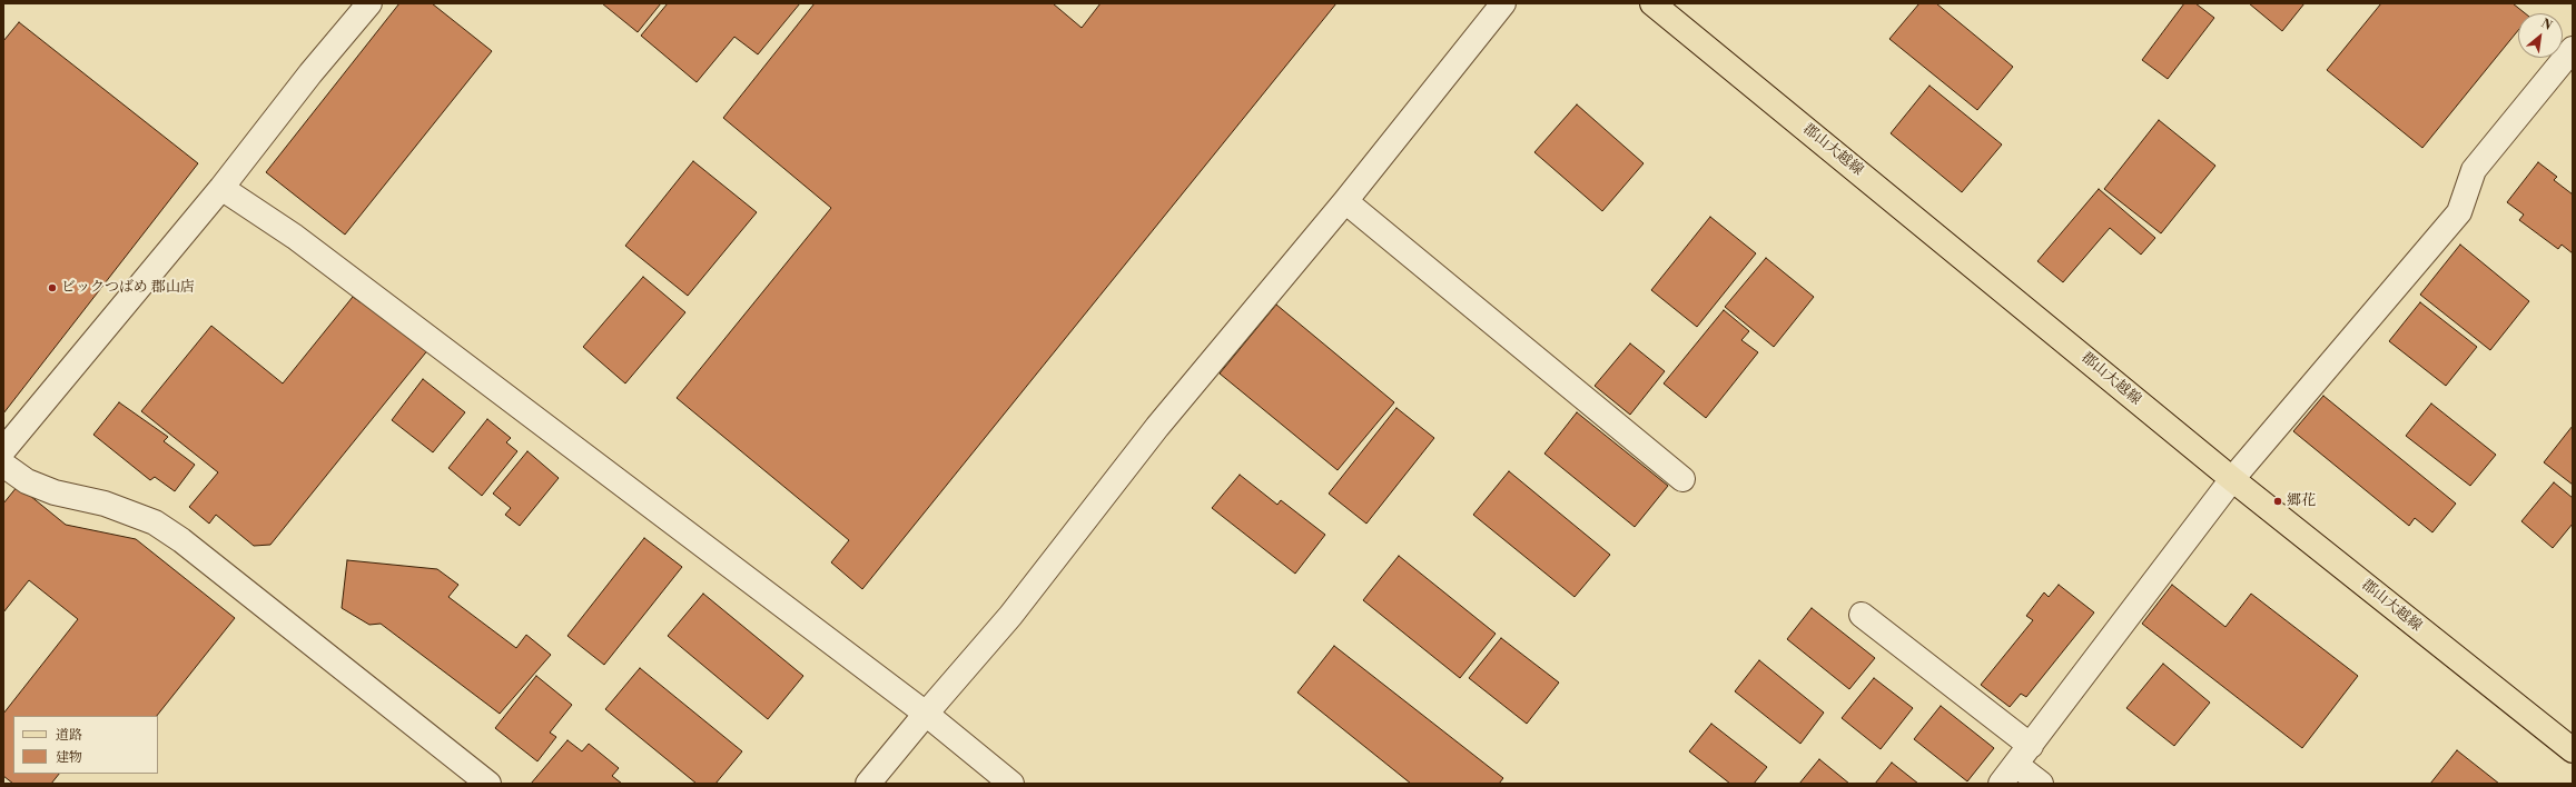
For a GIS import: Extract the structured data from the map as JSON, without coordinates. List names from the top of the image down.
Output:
{
  "streets": {
    "main road": ["郡山大越線"]
  },
  "places": ["ビックつばめ 郡山店", "郷花"],
  "legend": ["道路", "建物"],
  "north": "top right"
}
